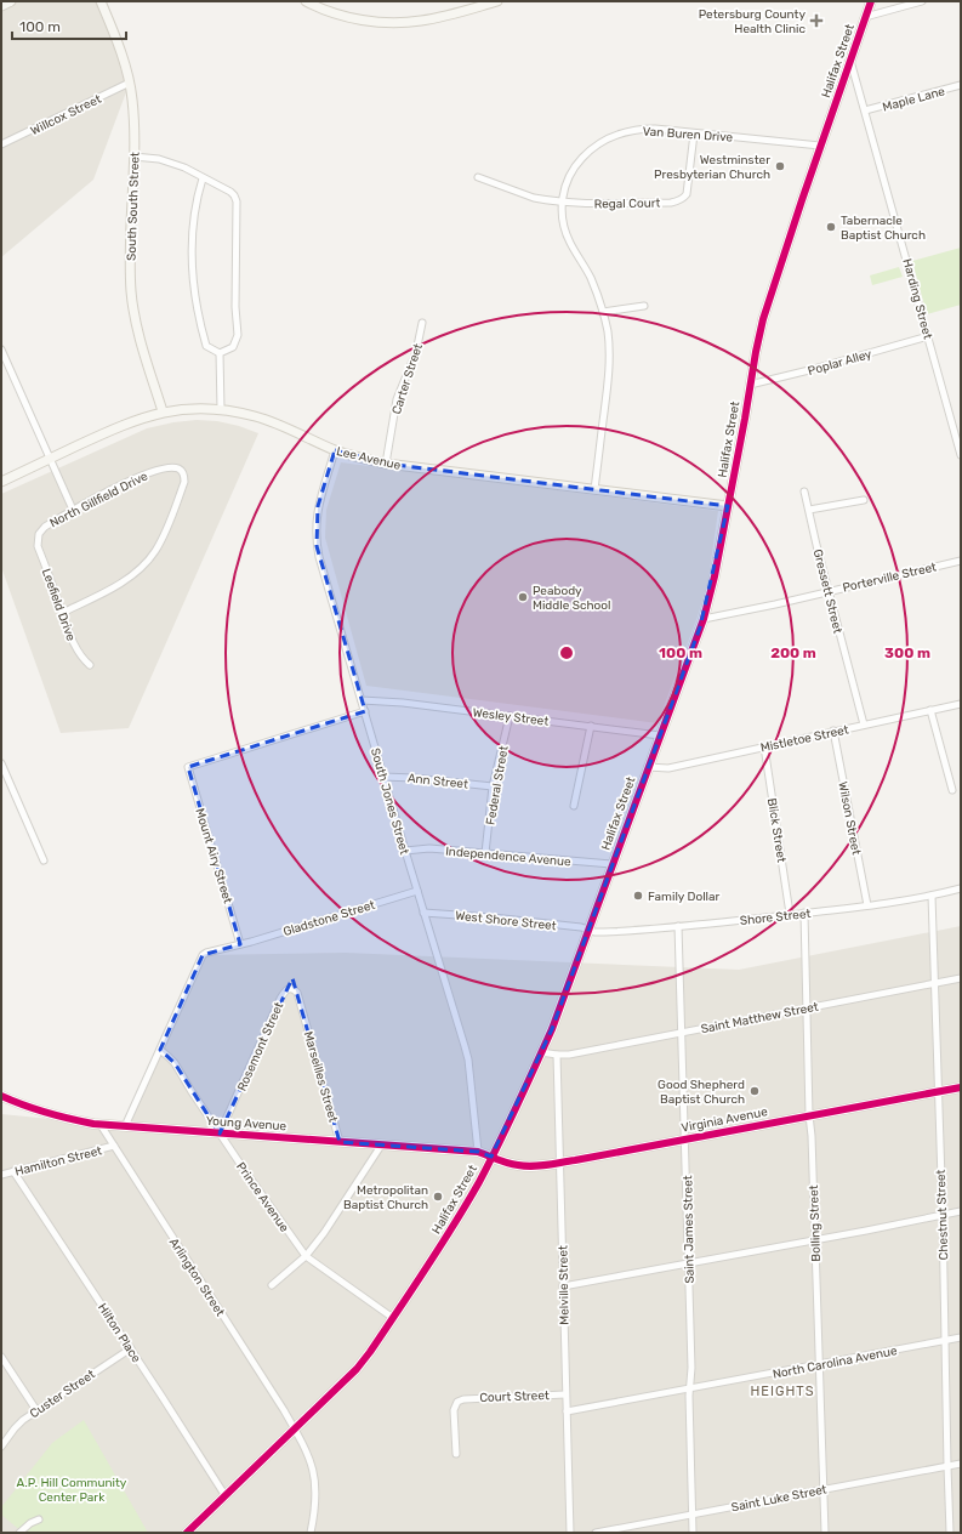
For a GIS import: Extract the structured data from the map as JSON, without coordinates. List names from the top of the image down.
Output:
{
  "streets": {
    "street": [
      "Halifax Street",
      "Maple Lane",
      "Willcox Street",
      "Van Buren Drive",
      "Regal Court",
      "South South Street",
      "Harding Street",
      "Poplar Alley",
      "Carter Street",
      "Lee Avenue",
      "North Gillfield Drive",
      "Porterville Street",
      "Gressett Street",
      "Leefield Drive",
      "Wesley Street",
      "Mistletoe Street",
      "Ann Street",
      "Federal Street",
      "South Jones Street",
      "Wilson Street",
      "Blick Street",
      "Mount Airy Street",
      "Independence Avenue",
      "Shore Street",
      "Gladstone Street",
      "West Shore Street",
      "Saint Matthew Street",
      "Rosemont Street",
      "Marseilles Street",
      "Virginia Avenue",
      "Young Avenue",
      "Hamilton Street",
      "Prince Avenue",
      "Chestnut Street",
      "Bolling Street",
      "Saint James Street",
      "Arlington Street",
      "Melville Street",
      "Hilton Place",
      "North Carolina Avenue",
      "Custer Street",
      "Court Street",
      "Saint Luke Street"
    ]
  },
  "crossings": [
    ["Halifax Street", "Van Buren Drive"],
    ["Halifax Street", "Harding Street"],
    ["Halifax Street", "Poplar Alley"],
    ["Halifax Street", "Lee Avenue"],
    ["Halifax Street", "Porterville Street"],
    ["Halifax Street", "Wesley Street"],
    ["Halifax Street", "Mistletoe Street"],
    ["Halifax Street", "Independence Avenue"],
    ["Halifax Street", "Shore Street"],
    ["Halifax Street", "West Shore Street"],
    ["Halifax Street", "Virginia Avenue"],
    ["Halifax Street", "Young Avenue"],
    ["Halifax Street", "Prince Avenue"],
    ["Halifax Street", "Arlington Street"],
    ["Halifax Street", "Hilton Place"],
    ["Maple Lane", "Harding Street"],
    ["Willcox Street", "South South Street"],
    ["Van Buren Drive", "Regal Court"],
    ["Van Buren Drive", "Lee Avenue"],
    ["South South Street", "Lee Avenue"],
    ["Harding Street", "Poplar Alley"],
    ["Carter Street", "Lee Avenue"],
    ["Lee Avenue", "South Jones Street"],
    ["North Gillfield Drive", "Leefield Drive"],
    ["Porterville Street", "Gressett Street"],
    ["Gressett Street", "Mistletoe Street"],
    ["Wesley Street", "Federal Street"],
    ["Wesley Street", "South Jones Street"],
    ["Mistletoe Street", "Wilson Street"],
    ["Mistletoe Street", "Blick Street"],
    ["Ann Street", "Federal Street"],
    ["Ann Street", "South Jones Street"],
    ["Federal Street", "Independence Avenue"],
    ["South Jones Street", "Mount Airy Street"],
    ["South Jones Street", "Independence Avenue"],
    ["South Jones Street", "Gladstone Street"],
    ["South Jones Street", "West Shore Street"],
    ["South Jones Street", "Young Avenue"],
    ["Wilson Street", "Shore Street"],
    ["Blick Street", "Shore Street"],
    ["Mount Airy Street", "Gladstone Street"],
    ["Shore Street", "West Shore Street"],
    ["Shore Street", "Chestnut Street"],
    ["Shore Street", "Bolling Street"],
    ["Shore Street", "Saint James Street"],
    ["Saint Matthew Street", "Chestnut Street"],
    ["Saint Matthew Street", "Bolling Street"],
    ["Saint Matthew Street", "Saint James Street"],
    ["Saint Matthew Street", "Melville Street"],
    ["Rosemont Street", "Marseilles Street"],
    ["Rosemont Street", "Young Avenue"],
    ["Rosemont Street", "Prince Avenue"],
    ["Marseilles Street", "Young Avenue"],
    ["Virginia Avenue", "Young Avenue"],
    ["Virginia Avenue", "Chestnut Street"],
    ["Virginia Avenue", "Bolling Street"],
    ["Virginia Avenue", "Saint James Street"],
    ["Virginia Avenue", "Melville Street"],
    ["Young Avenue", "Prince Avenue"],
    ["Young Avenue", "Arlington Street"],
    ["Hamilton Street", "Arlington Street"],
    ["Hamilton Street", "Hilton Place"],
    ["Chestnut Street", "North Carolina Avenue"],
    ["Chestnut Street", "Saint Luke Street"],
    ["Bolling Street", "North Carolina Avenue"],
    ["Bolling Street", "Saint Luke Street"],
    ["Saint James Street", "North Carolina Avenue"],
    ["Saint James Street", "Saint Luke Street"],
    ["Melville Street", "North Carolina Avenue"],
    ["Melville Street", "Court Street"],
    ["Hilton Place", "Custer Street"]
  ],
  "districts": ["HEIGHTS"],
  "parks": ["A.P. Hill Community Center Park"],
  "places": {
    "health": ["Petersburg County Health Clinic"],
    "other": [
      "Westminster Presbyterian Church",
      "Tabernacle Baptist Church",
      "Peabody Middle School",
      "Family Dollar",
      "Good Shepherd Baptist Church",
      "Metropolitan Baptist Church"
    ]
  },
  "scale_bar": "100 m",
  "rings": ["100 m", "200 m", "300 m"]
}
